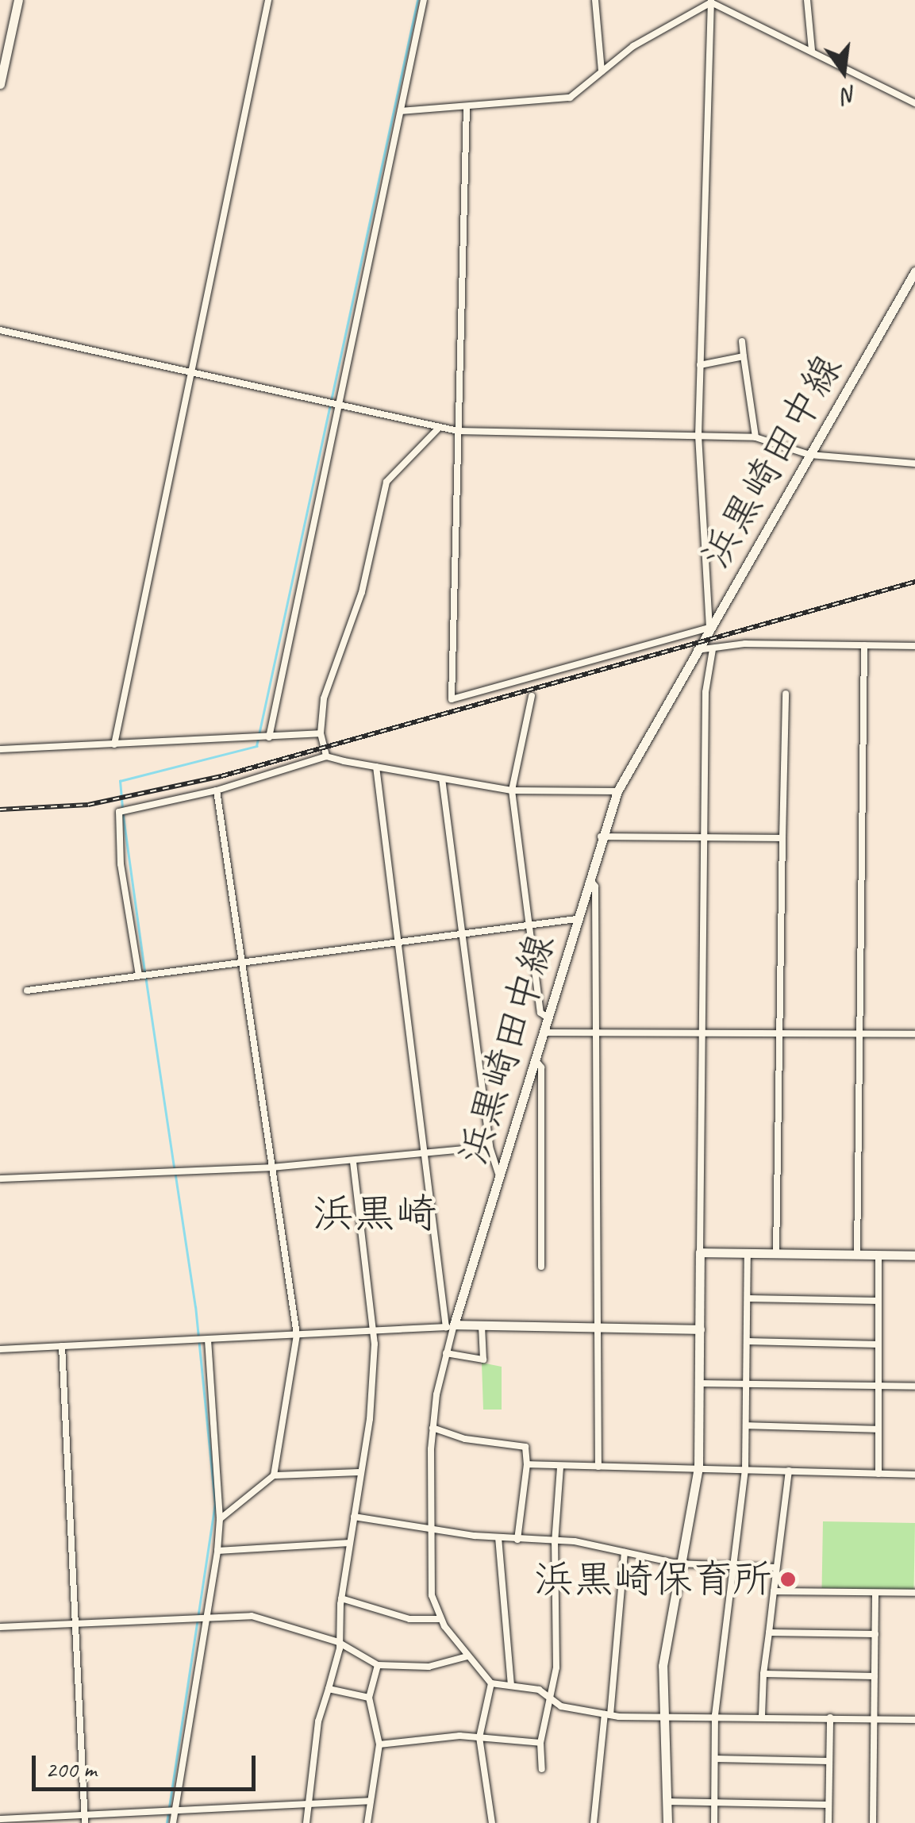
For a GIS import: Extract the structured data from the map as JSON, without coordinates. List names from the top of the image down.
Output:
{
  "streets": {
    "main road": ["浜黒崎田中線"]
  },
  "districts": ["浜黒崎"],
  "places": ["浜黒崎保育所"],
  "scale_bar": "200 m",
  "north": "bottom"
}
